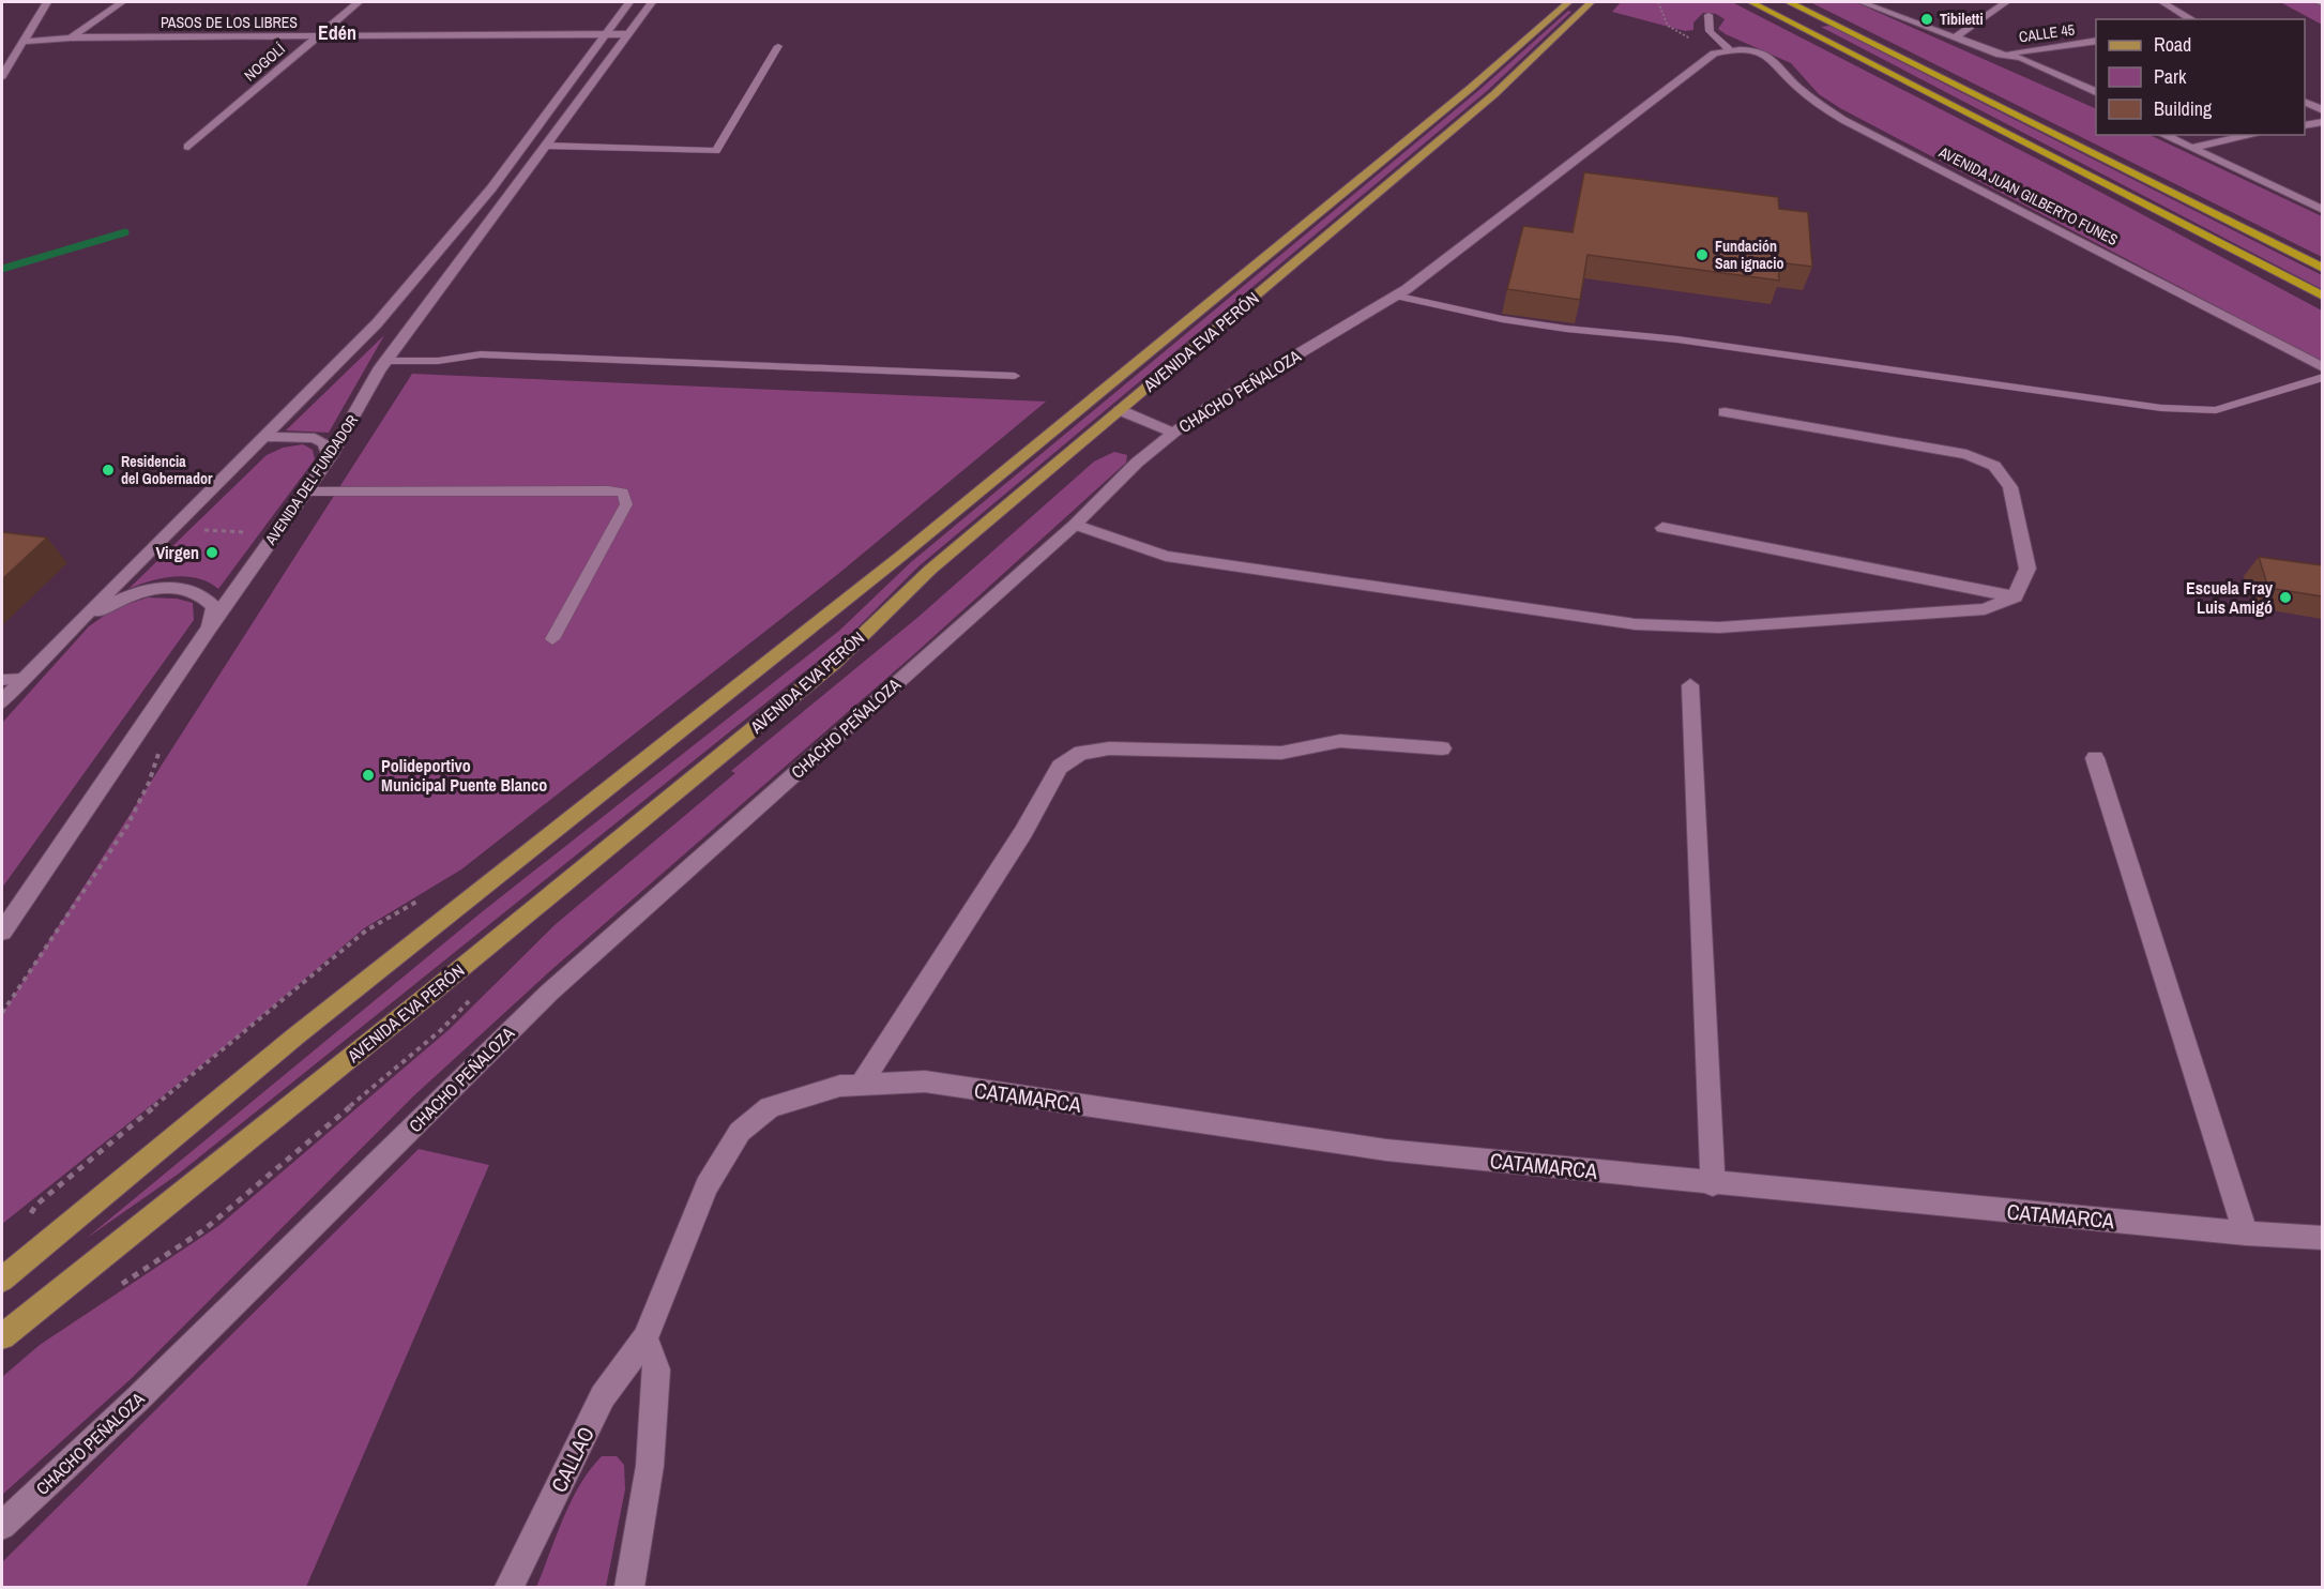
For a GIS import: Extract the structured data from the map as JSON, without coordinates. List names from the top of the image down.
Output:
{
  "streets": {
    "main road": ["AVENIDA EVA PERÓN"],
    "street": [
      "PASOS DE LOS LIBRES",
      "CALLE 45",
      "NOGOLÍ",
      "AVENIDA JUAN GILBERTO FUNES",
      "CHACHO PEÑALOZA",
      "AVENIDA DEL FUNDADOR",
      "CATAMARCA",
      "CALLAO"
    ]
  },
  "crossings": [
    ["PASOS DE LOS LIBRES", "NOGOLÍ"],
    ["PASOS DE LOS LIBRES", "AVENIDA DEL FUNDADOR"],
    ["AVENIDA JUAN GILBERTO FUNES", "CHACHO PEÑALOZA"],
    ["CATAMARCA", "CALLAO"]
  ],
  "districts": ["Edén"],
  "places": [
    "Tibiletti",
    "Fundación San ignacio",
    "Residencia del Gobernador",
    "Virgen",
    "Escuela Fray Luis Amigó",
    "Polideportivo Municipal Puente Blanco"
  ],
  "legend": ["Road", "Park", "Building"]
}
